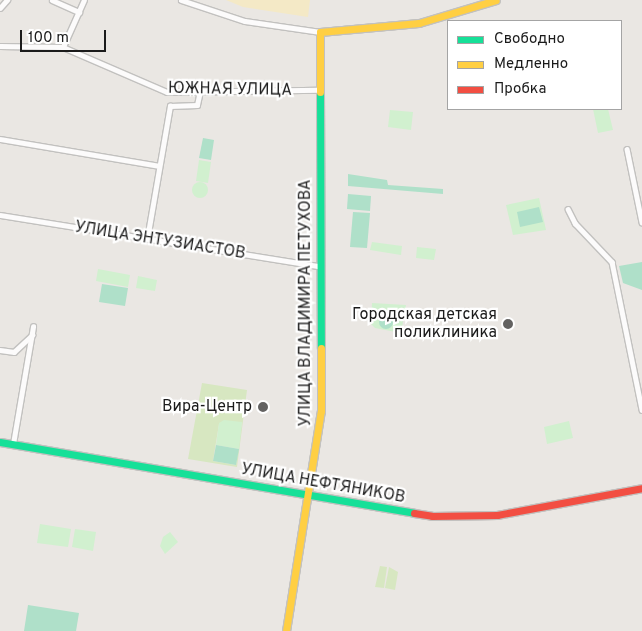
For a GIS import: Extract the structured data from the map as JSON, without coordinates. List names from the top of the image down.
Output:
{
  "streets": {
    "main road": ["УЛИЦА ВЛАДИМИРА ПЕТУХОВА", "УЛИЦА НЕФТЯНИКОВ"],
    "street": ["ЮЖНАЯ УЛИЦА", "УЛИЦА ЭНТУЗИАСТОВ"]
  },
  "crossings": [
    ["ЮЖНАЯ УЛИЦА", "УЛИЦА ВЛАДИМИРА ПЕТУХОВА"],
    ["УЛИЦА ЭНТУЗИАСТОВ", "УЛИЦА ВЛАДИМИРА ПЕТУХОВА"],
    ["УЛИЦА ВЛАДИМИРА ПЕТУХОВА", "УЛИЦА НЕФТЯНИКОВ"]
  ],
  "places": ["Городская детская поликлиника", "Вира-Центр"],
  "legend": ["Свободно", "Медленно", "Пробка"],
  "scale_bar": "100 m"
}
